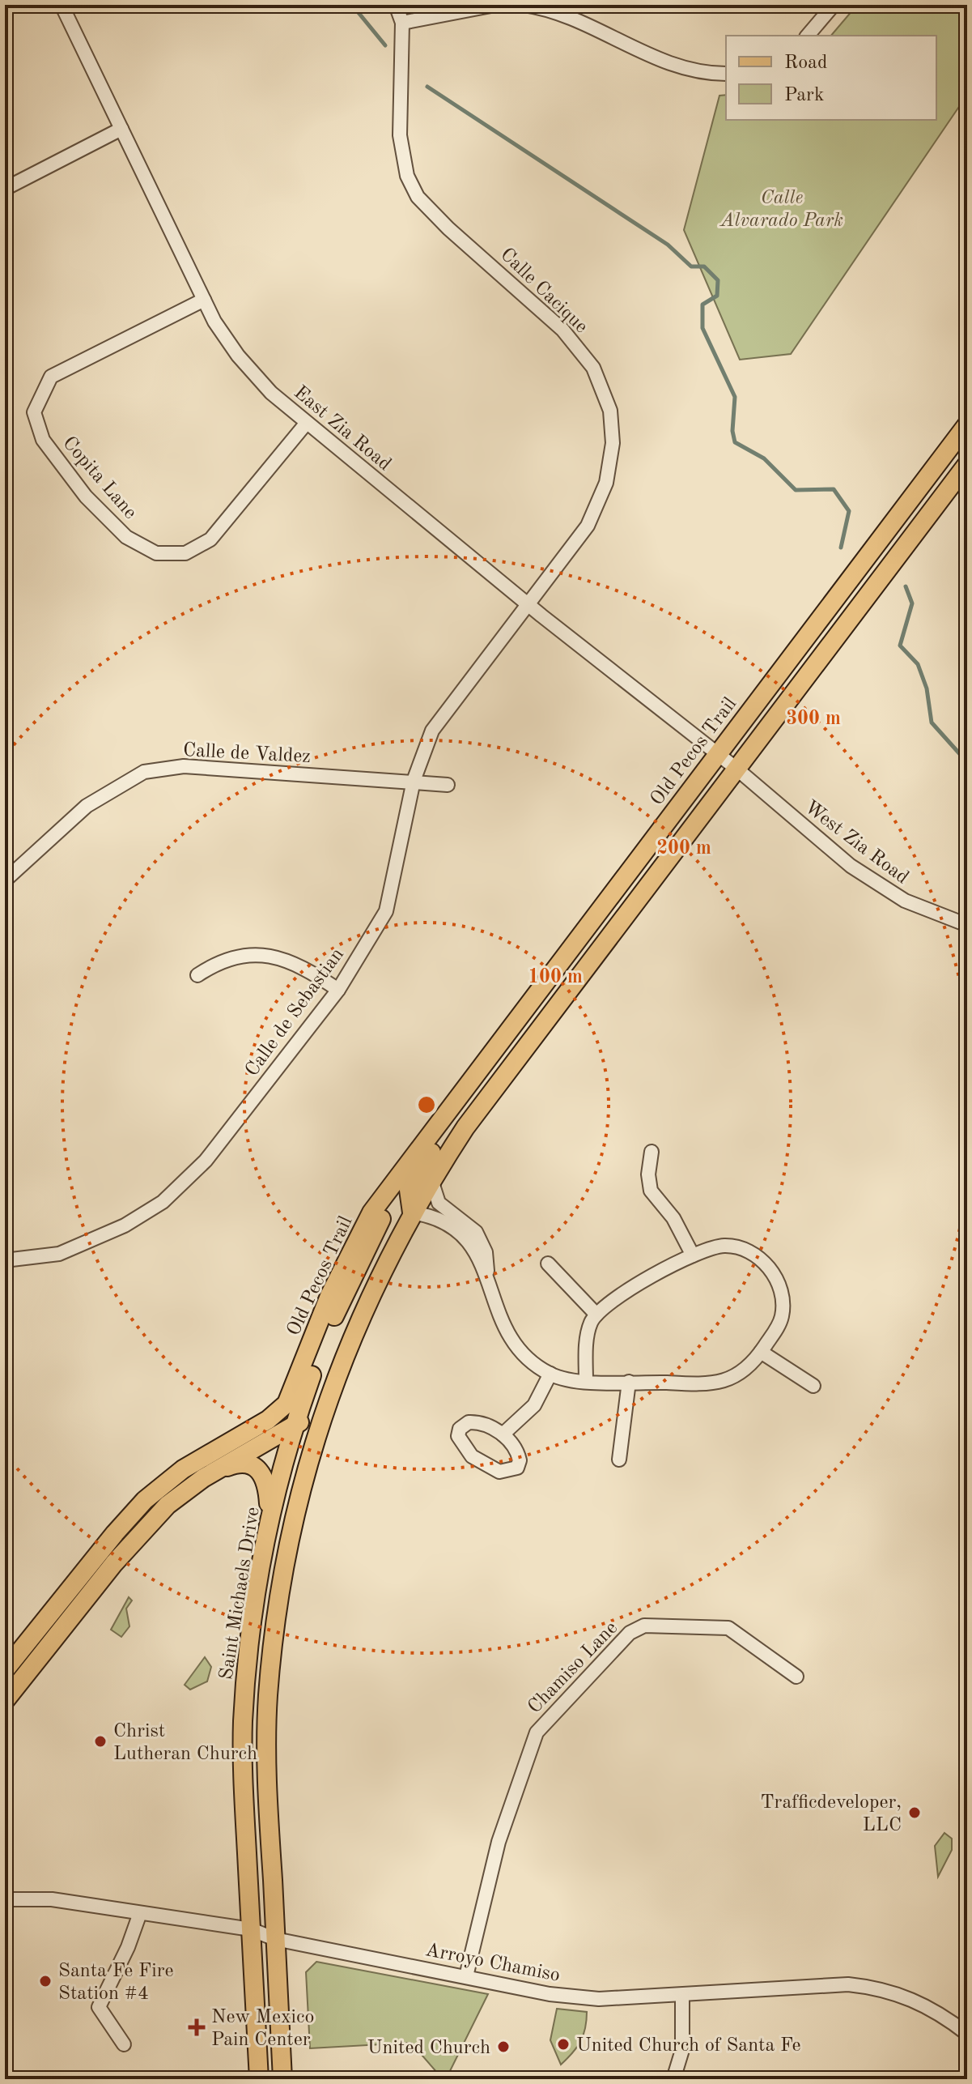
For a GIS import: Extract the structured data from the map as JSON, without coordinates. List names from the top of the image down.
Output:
{
  "streets": {
    "main road": ["Old Pecos Trail", "Saint Michaels Drive"],
    "street": [
      "Calle Cacique",
      "East Zia Road",
      "Copita Lane",
      "Calle de Valdez",
      "West Zia Road",
      "Calle de Sebastian",
      "Chamiso Lane",
      "Arroyo Chamiso"
    ]
  },
  "crossings": [
    ["Calle Cacique", "East Zia Road"],
    ["Calle Cacique", "Calle de Sebastian"],
    ["East Zia Road", "Copita Lane"],
    ["East Zia Road", "Old Pecos Trail"],
    ["East Zia Road", "West Zia Road"],
    ["East Zia Road", "Calle de Sebastian"],
    ["Old Pecos Trail", "Saint Michaels Drive"],
    ["Calle de Valdez", "Calle de Sebastian"],
    ["Saint Michaels Drive", "Arroyo Chamiso"],
    ["Chamiso Lane", "Arroyo Chamiso"]
  ],
  "parks": ["Calle Alvarado Park"],
  "places": {
    "other": [
      "Christ Lutheran Church",
      "Trafficdeveloper, LLC",
      "Santa Fe Fire Station #4",
      "United Church of Santa Fe",
      "United Church"
    ],
    "health": ["New Mexico Pain Center"]
  },
  "legend": ["Road", "Park"],
  "rings": ["300 m", "200 m", "100 m"]
}
